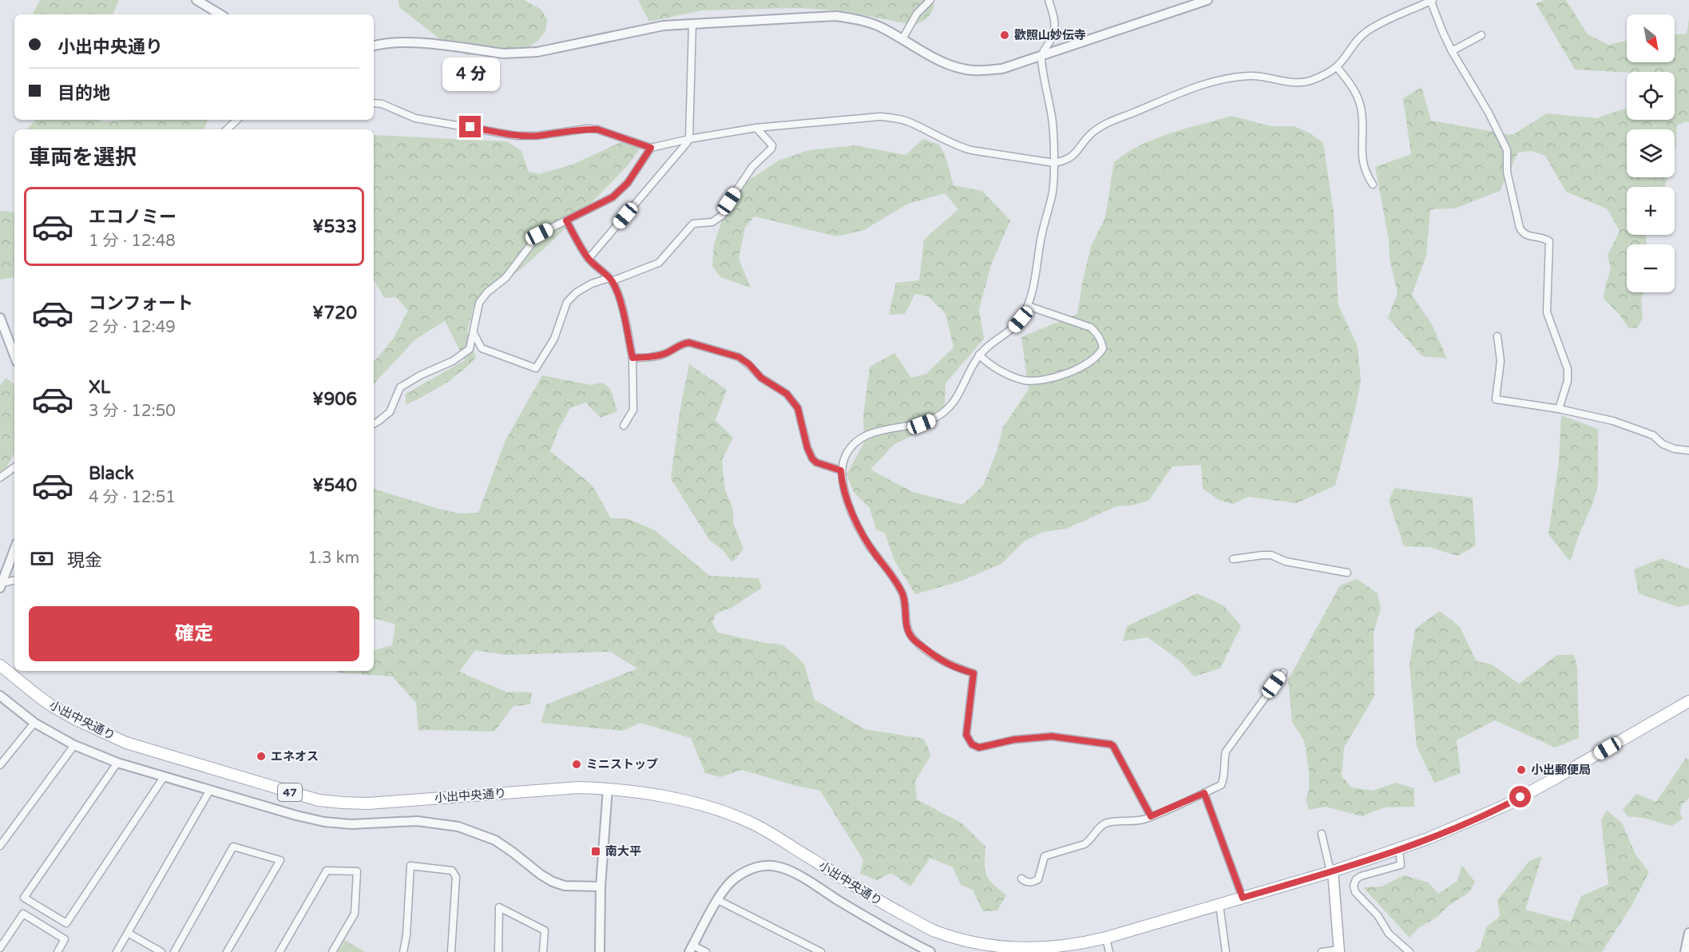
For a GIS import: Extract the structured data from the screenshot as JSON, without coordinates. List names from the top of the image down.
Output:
{
  "streets": {
    "main road": ["小出中央通り", "47"]
  },
  "places": {
    "other": [
      "歡照山妙伝寺",
      "エネオス",
      "ミニストップ",
      "小出郵便局"
    ],
    "transit": ["南大平"]
  },
  "north": "bottom right",
  "page": {
    "map_buttons": ["+", "−"],
    "banner": ["小出中央通り", "目的地"],
    "bubble": "4 分",
    "heading": "車両を選択",
    "list": [
      {
        "name": "エコノミー",
        "note": "1 分 · 12:48",
        "value": "¥533"
      },
      {
        "name": "コンフォート",
        "note": "2 分 · 12:49",
        "value": "¥720"
      },
      {
        "name": "XL",
        "note": "3 分 · 12:50",
        "value": "¥906"
      },
      {
        "name": "Black",
        "note": "4 分 · 12:51",
        "value": "¥540"
      }
    ],
    "pay": ["現金", "1.3 km"],
    "buttons": "確定"
  }
}
